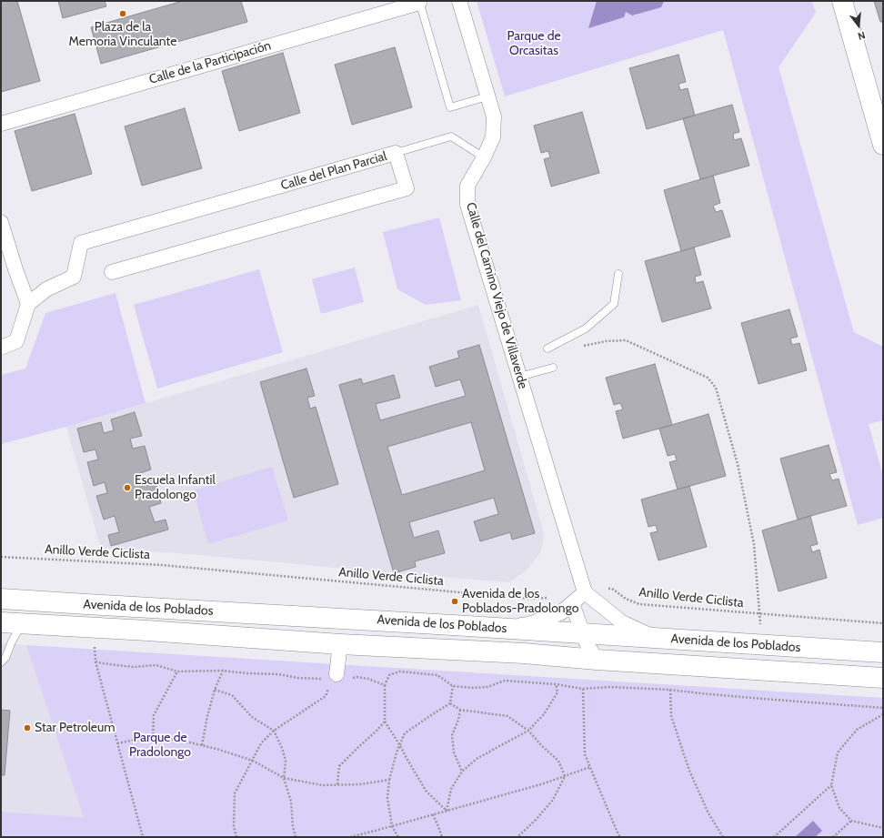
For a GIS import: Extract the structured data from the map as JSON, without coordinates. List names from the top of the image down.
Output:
{
  "streets": {
    "main road": ["Avenida de los Poblados"],
    "street": ["Calle de la Participación", "Calle del Plan Parcial", "Calle del Camino Viejo de Villaverde"],
    "path": ["Anillo Verde Ciclista"]
  },
  "crossings": [
    ["Calle del Camino Viejo de Villaverde", "Anillo Verde Ciclista"]
  ],
  "parks": ["Parque de Orcasitas", "Parque de Pradolongo"],
  "places": [
    "Plaza de la Memoria Vinculante",
    "Escuela Infantil Pradolongo",
    "Avenida de los Poblados-Pradolongo",
    "Star Petroleum"
  ],
  "north": "bottom"
}
